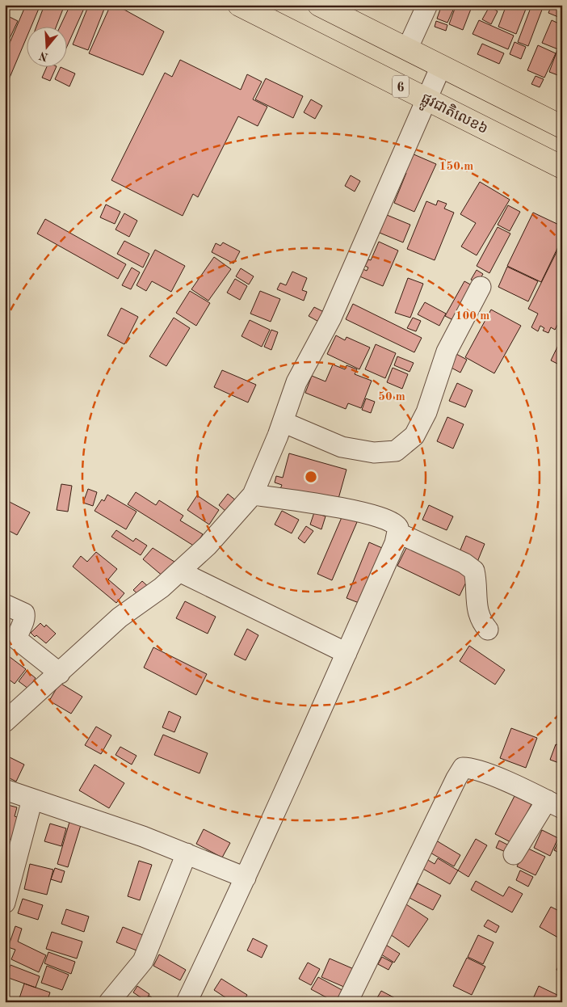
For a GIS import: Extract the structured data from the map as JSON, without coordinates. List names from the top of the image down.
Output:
{
  "streets": {
    "main road": ["6", "ផ្លូវជាតិលេខ៦"]
  },
  "north": "bottom",
  "rings": ["150 m", "100 m", "50 m"]
}
